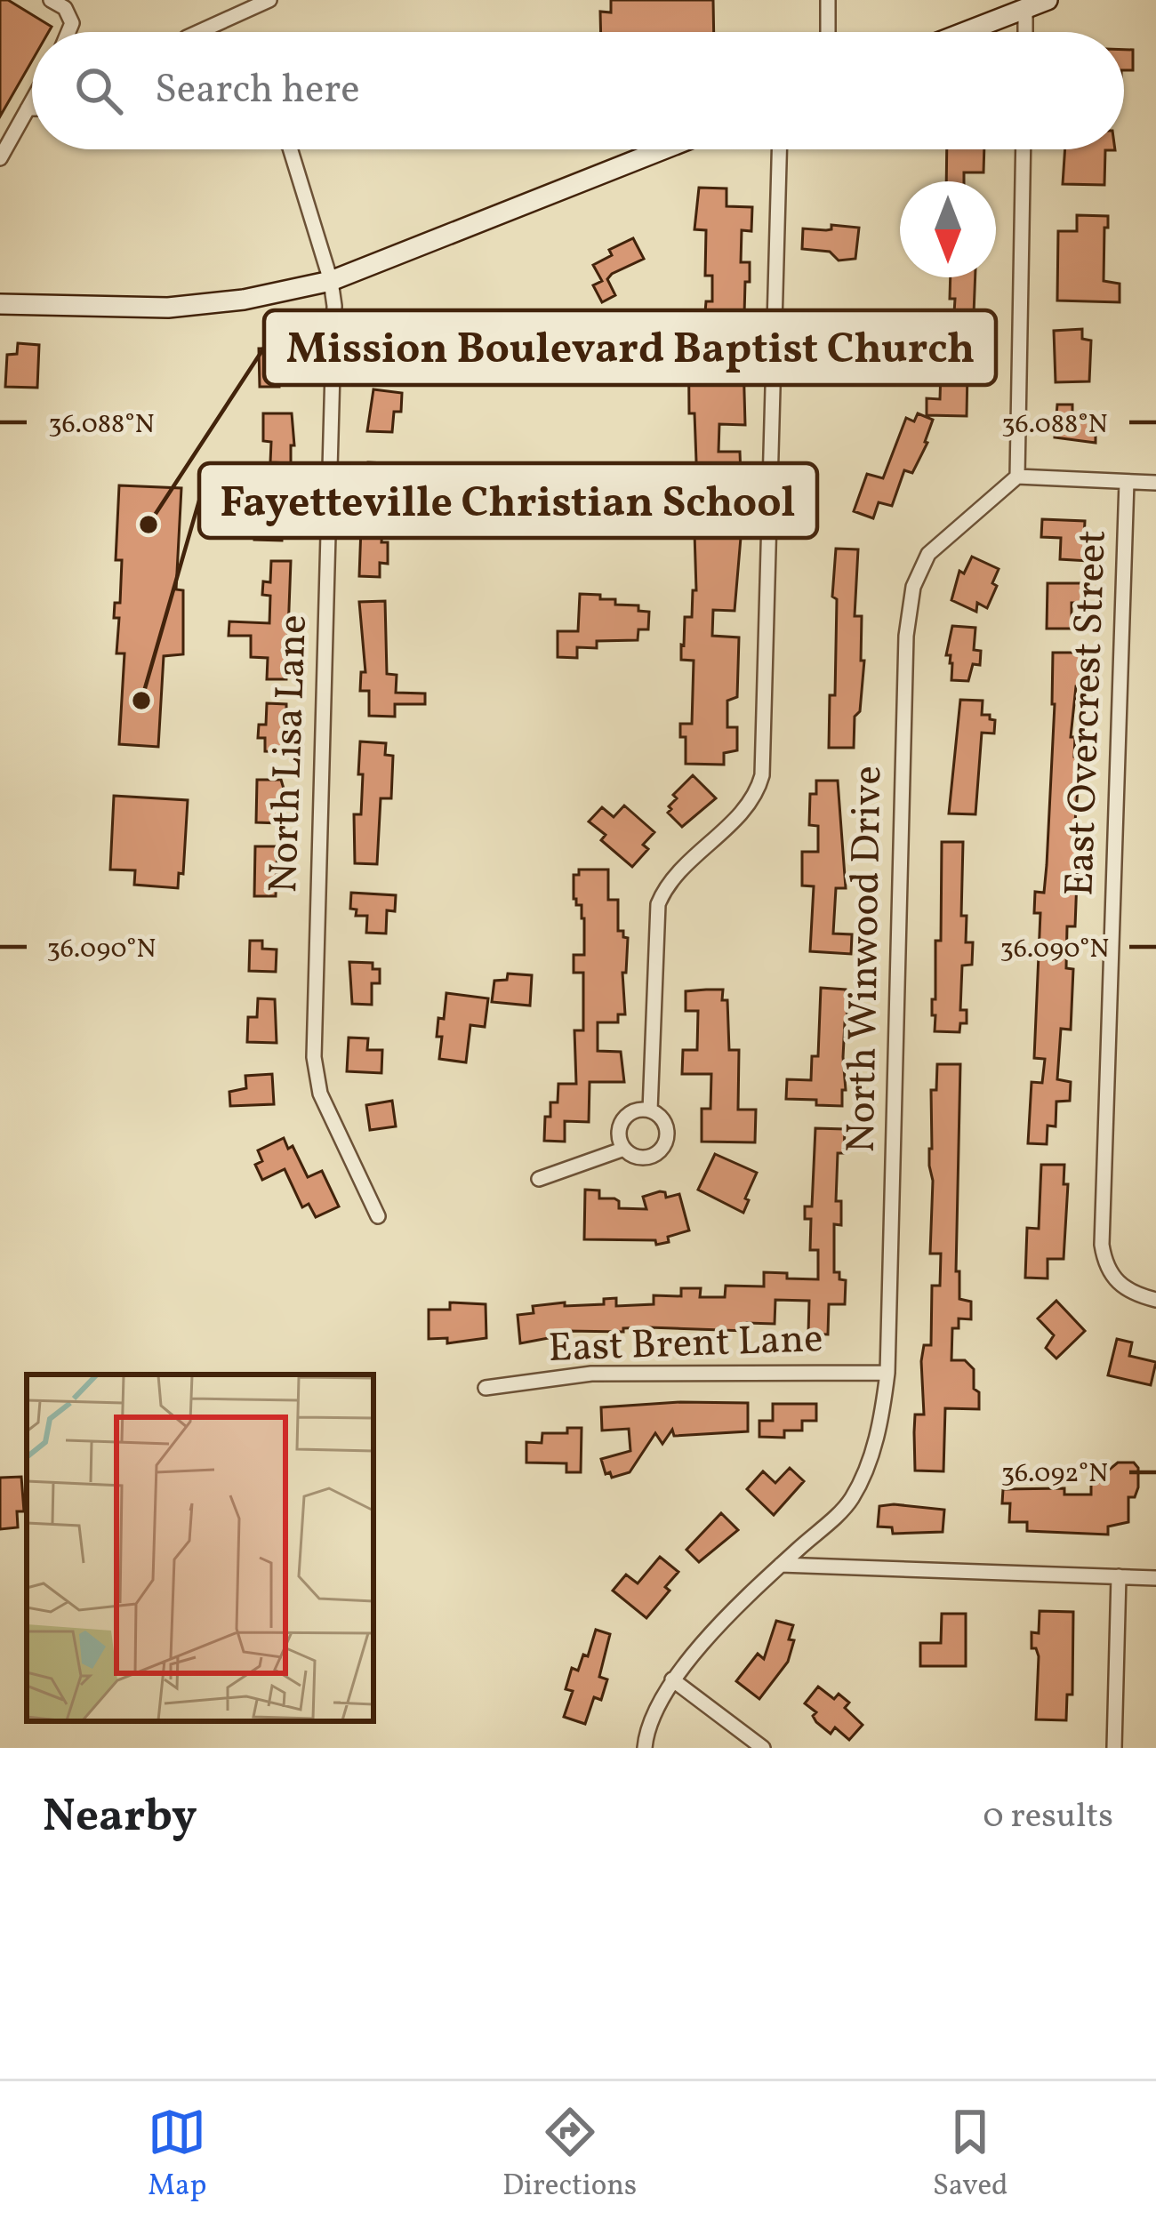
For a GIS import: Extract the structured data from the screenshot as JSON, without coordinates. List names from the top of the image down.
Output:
{
  "streets": {
    "street": [
      "East Overcrest Street",
      "North Lisa Lane",
      "North Winwood Drive",
      "East Brent Lane"
    ]
  },
  "crossings": [
    ["North Winwood Drive", "East Brent Lane"]
  ],
  "places": ["Mission Boulevard Baptist Church", "Fayetteville Christian School"],
  "north": "bottom",
  "page": {
    "search": "Search here",
    "heading": ["Nearby", "0 results"],
    "nav": ["Map", "Directions", "Saved"]
  },
  "coordinates": ["36.088°N", "36.090°N", "36.092°N"]
}
